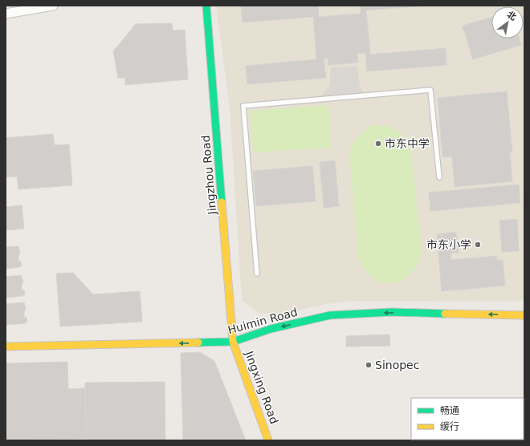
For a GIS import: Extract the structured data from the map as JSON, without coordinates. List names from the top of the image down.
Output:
{
  "streets": {
    "street": ["Jingzhou Road", "Huimin Road", "Jingxing Road"]
  },
  "crossings": [
    ["Jingzhou Road", "Huimin Road"],
    ["Jingzhou Road", "Jingxing Road"],
    ["Huimin Road", "Jingxing Road"]
  ],
  "one_way": ["Huimin Road"],
  "places": ["市东中学", "市东小学", "Sinopec"],
  "legend": ["畅通", "缓行"],
  "north": "top right"
}
